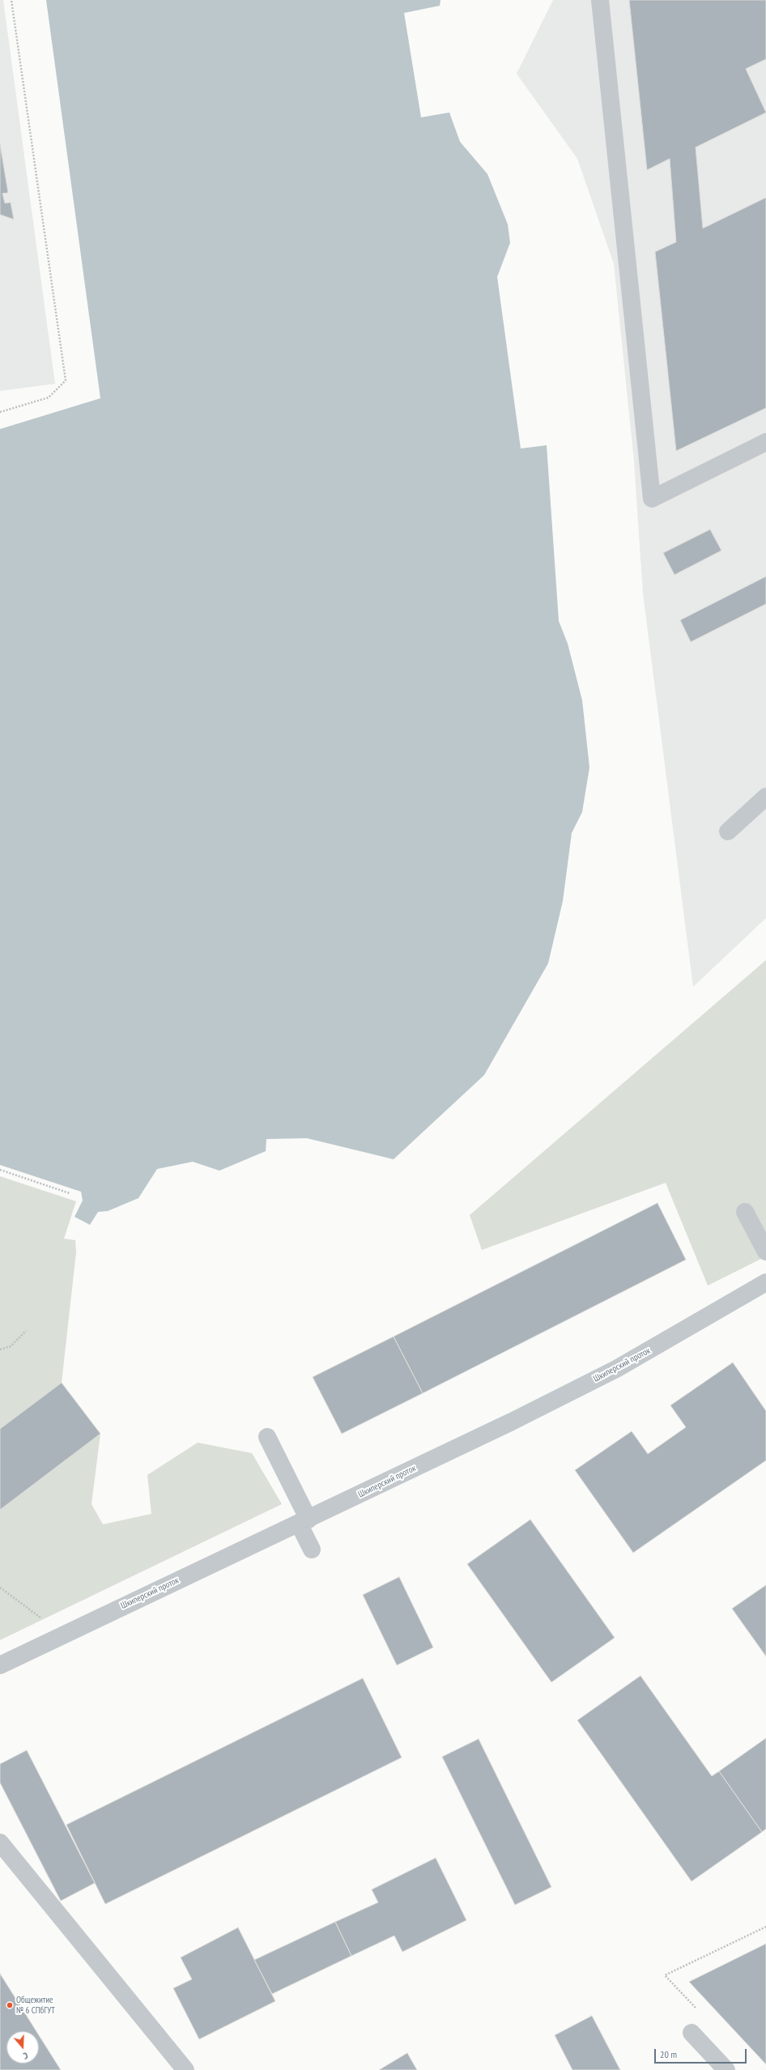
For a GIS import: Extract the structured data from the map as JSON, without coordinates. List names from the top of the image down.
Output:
{
  "streets": {
    "street": ["Шкиперский проток"]
  },
  "places": ["Общежитие № 6 СПбГУТ"],
  "scale_bar": "20 m",
  "north": "bottom"
}
